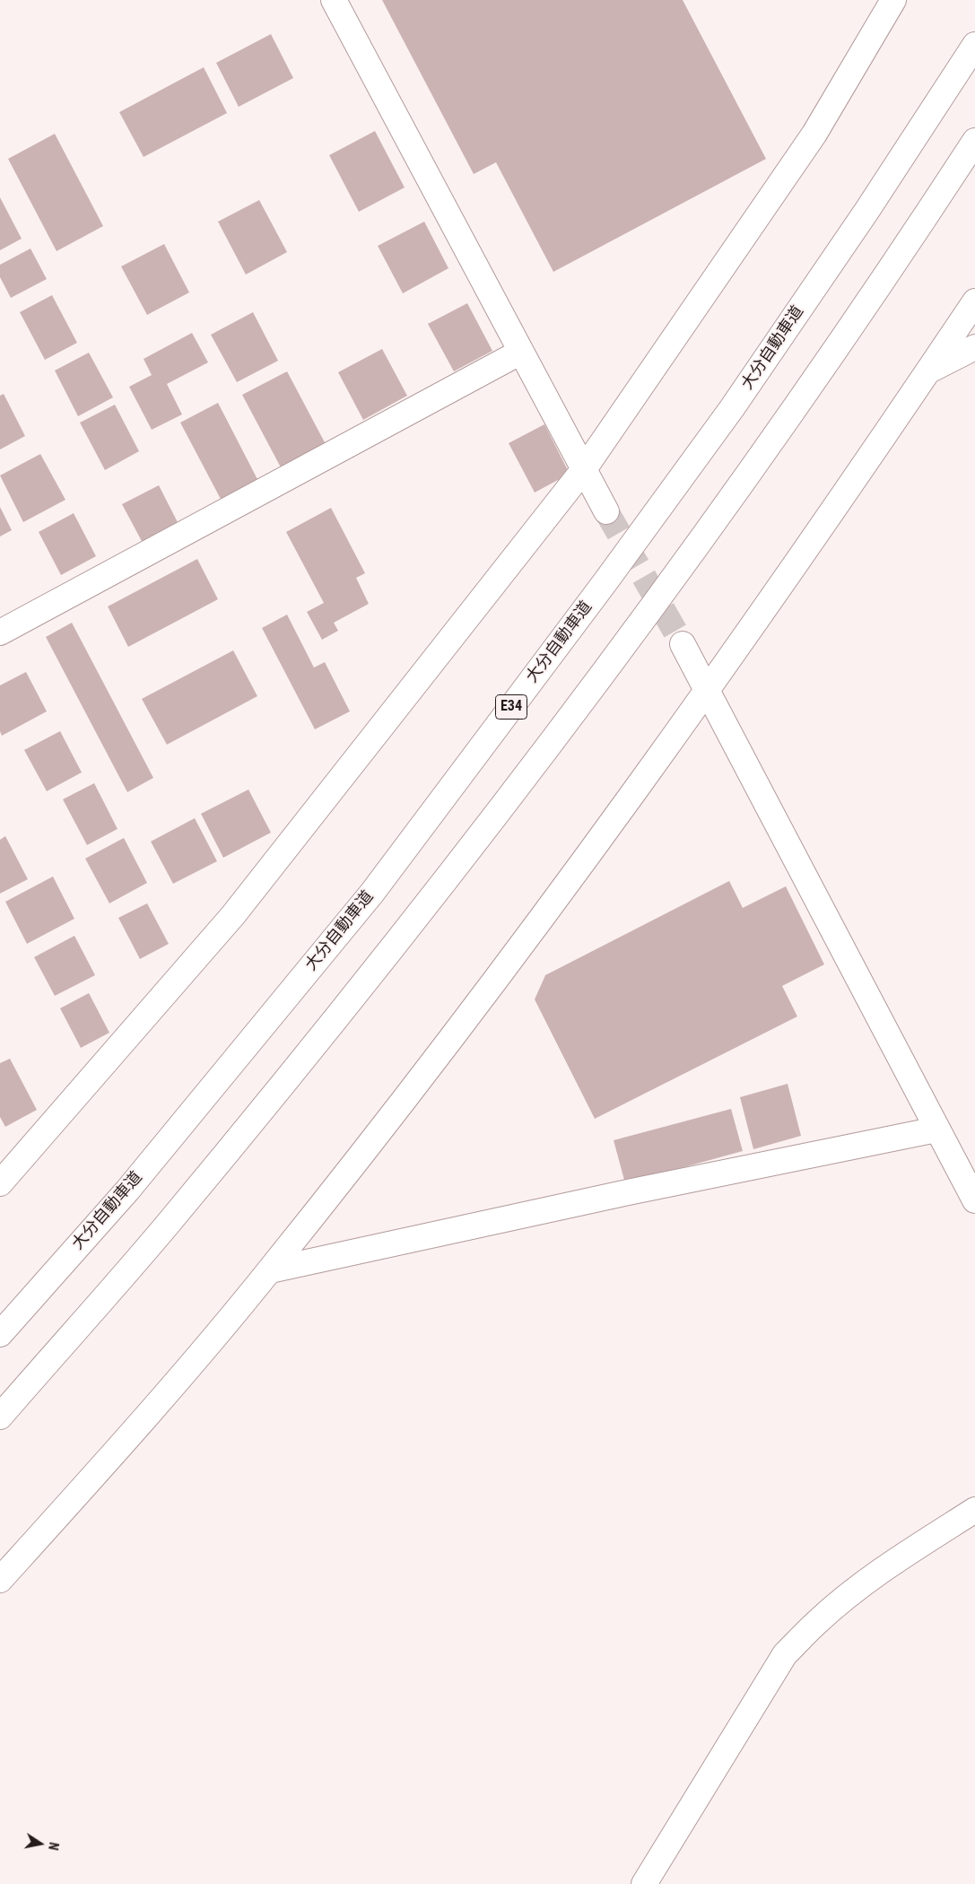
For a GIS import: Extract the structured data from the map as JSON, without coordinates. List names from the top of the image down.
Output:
{
  "streets": {
    "main road": ["大分自動車道", "E34"]
  },
  "north": "right"
}
